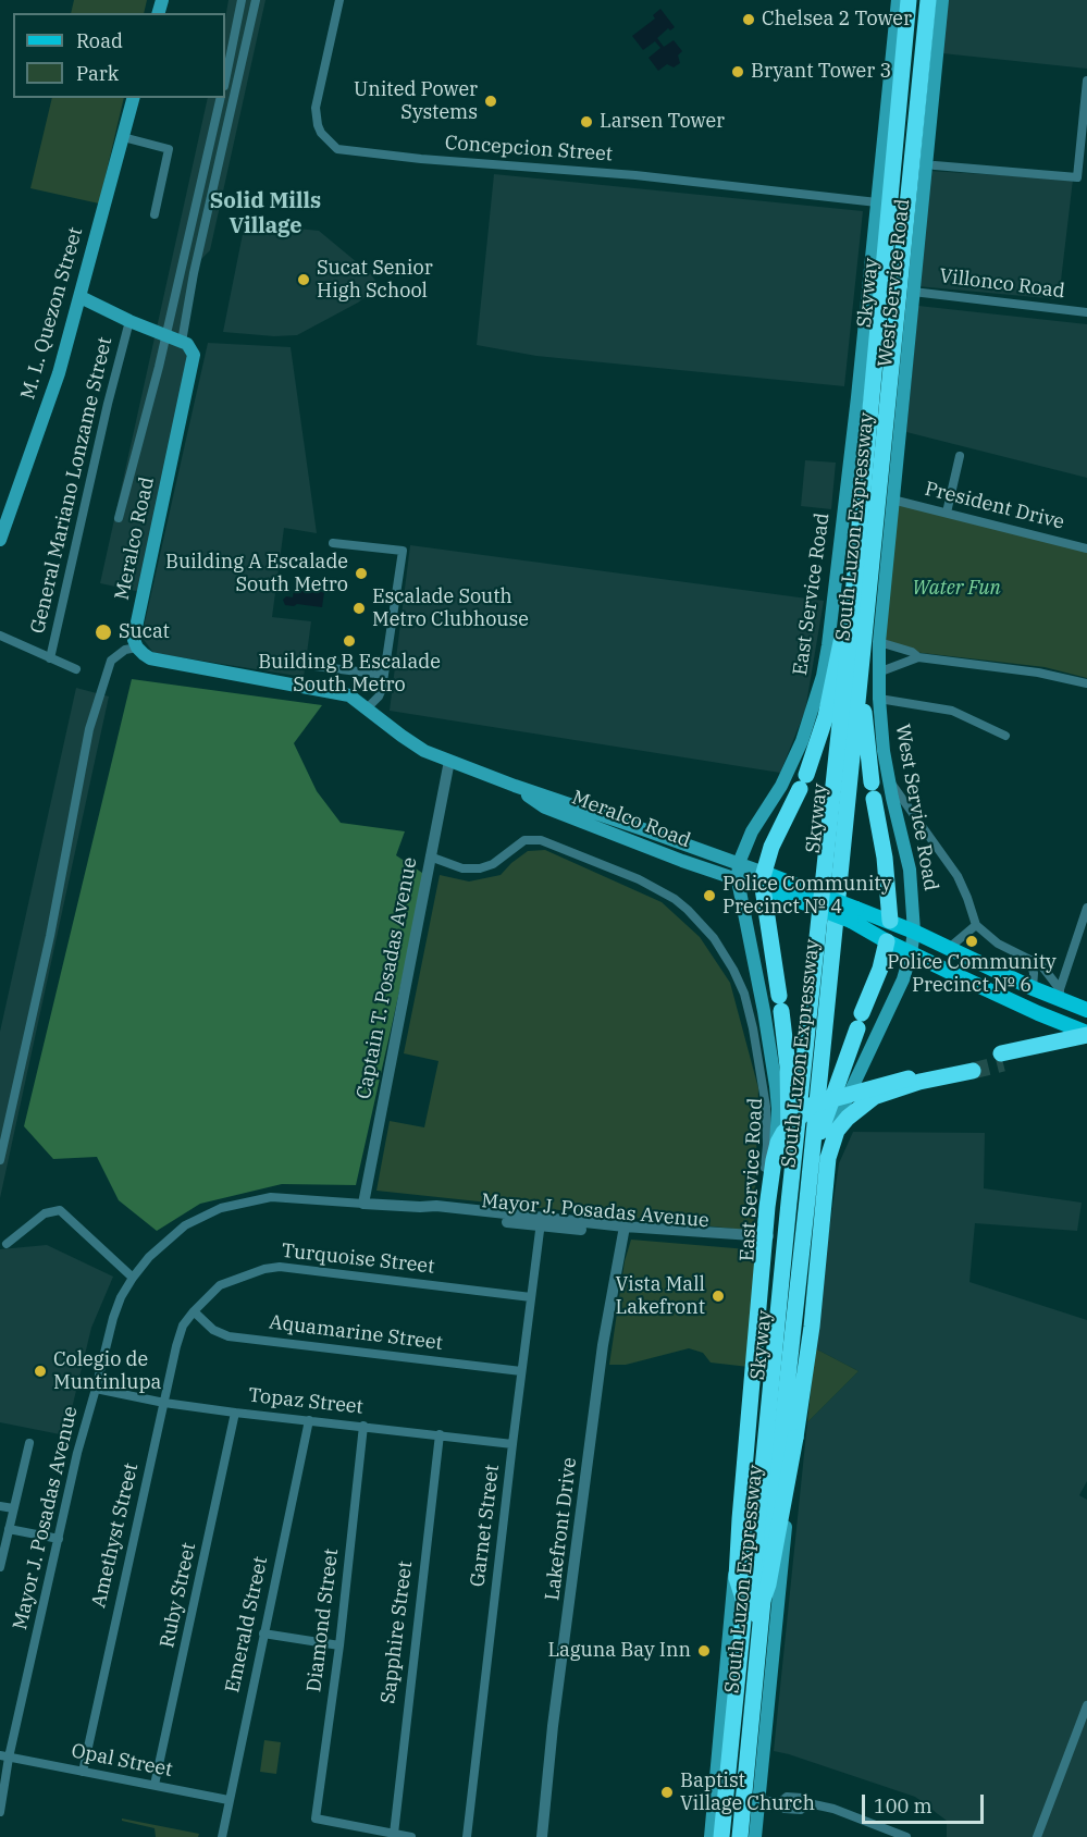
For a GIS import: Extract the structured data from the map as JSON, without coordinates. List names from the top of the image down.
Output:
{
  "streets": {
    "highway": ["Skyway", "South Luzon Expressway"],
    "main road": [
      "West Service Road",
      "M. L. Quezon Street",
      "Meralco Road",
      "East Service Road"
    ],
    "street": [
      "Concepcion Street",
      "Villonco Road",
      "General Mariano Lonzame Street",
      "President Drive",
      "Captain T. Posadas Avenue",
      "Mayor J. Posadas Avenue",
      "Turquoise Street",
      "Aquamarine Street",
      "Topaz Street",
      "Garnet Street",
      "Lakefront Drive",
      "Amethyst Street",
      "Ruby Street",
      "Diamond Street",
      "Emerald Street",
      "Sapphire Street",
      "Opal Street"
    ]
  },
  "crossings": [
    ["Concepcion Street", "East Service Road"],
    ["West Service Road", "Villonco Road"],
    ["West Service Road", "President Drive"],
    ["West Service Road", "South Luzon Expressway"],
    ["Skyway", "South Luzon Expressway"],
    ["Meralco Road", "East Service Road"],
    ["Meralco Road", "Captain T. Posadas Avenue"],
    ["East Service Road", "Mayor J. Posadas Avenue"],
    ["Captain T. Posadas Avenue", "Mayor J. Posadas Avenue"],
    ["Mayor J. Posadas Avenue", "Topaz Street"],
    ["Mayor J. Posadas Avenue", "Garnet Street"],
    ["Mayor J. Posadas Avenue", "Lakefront Drive"],
    ["Mayor J. Posadas Avenue", "Opal Street"],
    ["Turquoise Street", "Aquamarine Street"],
    ["Turquoise Street", "Garnet Street"],
    ["Turquoise Street", "Amethyst Street"],
    ["Aquamarine Street", "Garnet Street"],
    ["Aquamarine Street", "Amethyst Street"],
    ["Topaz Street", "Garnet Street"],
    ["Topaz Street", "Amethyst Street"],
    ["Topaz Street", "Ruby Street"],
    ["Topaz Street", "Diamond Street"],
    ["Topaz Street", "Emerald Street"],
    ["Topaz Street", "Sapphire Street"],
    ["Amethyst Street", "Opal Street"],
    ["Ruby Street", "Opal Street"],
    ["Diamond Street", "Sapphire Street"],
    ["Emerald Street", "Opal Street"]
  ],
  "districts": ["Solid Mills Village"],
  "parks": ["Water Fun"],
  "places": [
    "Chelsea 2 Tower",
    "Bryant Tower 3",
    "United Power Systems",
    "Larsen Tower",
    "Sucat Senior High School",
    "Building A Escalade South Metro",
    "Escalade South Metro Clubhouse",
    "Sucat",
    "Building B Escalade South Metro",
    "Police Community Precinct № 4",
    "Police Community Precinct № 6",
    "Vista Mall Lakefront",
    "Colegio de Muntinlupa",
    "Laguna Bay Inn",
    "Baptist Village Church"
  ],
  "legend": ["Road", "Park"],
  "scale_bar": "100 m"
}
